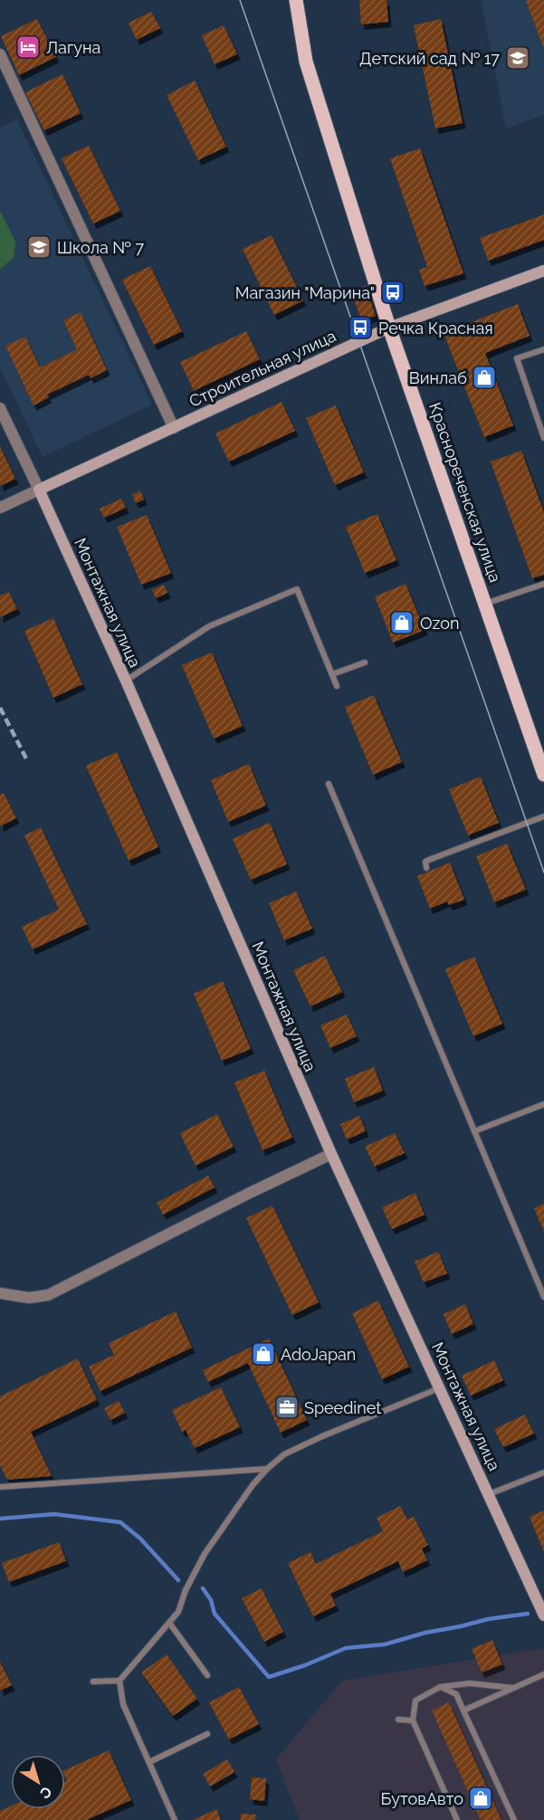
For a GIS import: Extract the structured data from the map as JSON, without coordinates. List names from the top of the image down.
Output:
{
  "streets": {
    "main road": ["Краснореченская улица"],
    "street": ["Строительная улица", "Монтажная улица"]
  },
  "crossings": [
    ["Строительная улица", "Краснореченская улица"],
    ["Строительная улица", "Монтажная улица"]
  ],
  "places": {
    "hotel": ["Лагуна"],
    "school or university": ["Детский сад № 17", "Школа № 7"],
    "bus stop": ["Магазин \"Марина\"", "Речка Красная"],
    "shop": [
      "Винлаб",
      "Ozon",
      "AdoJapan",
      "БутовАвто"
    ],
    "office": ["Speedinet"]
  },
  "north": "bottom right"
}
